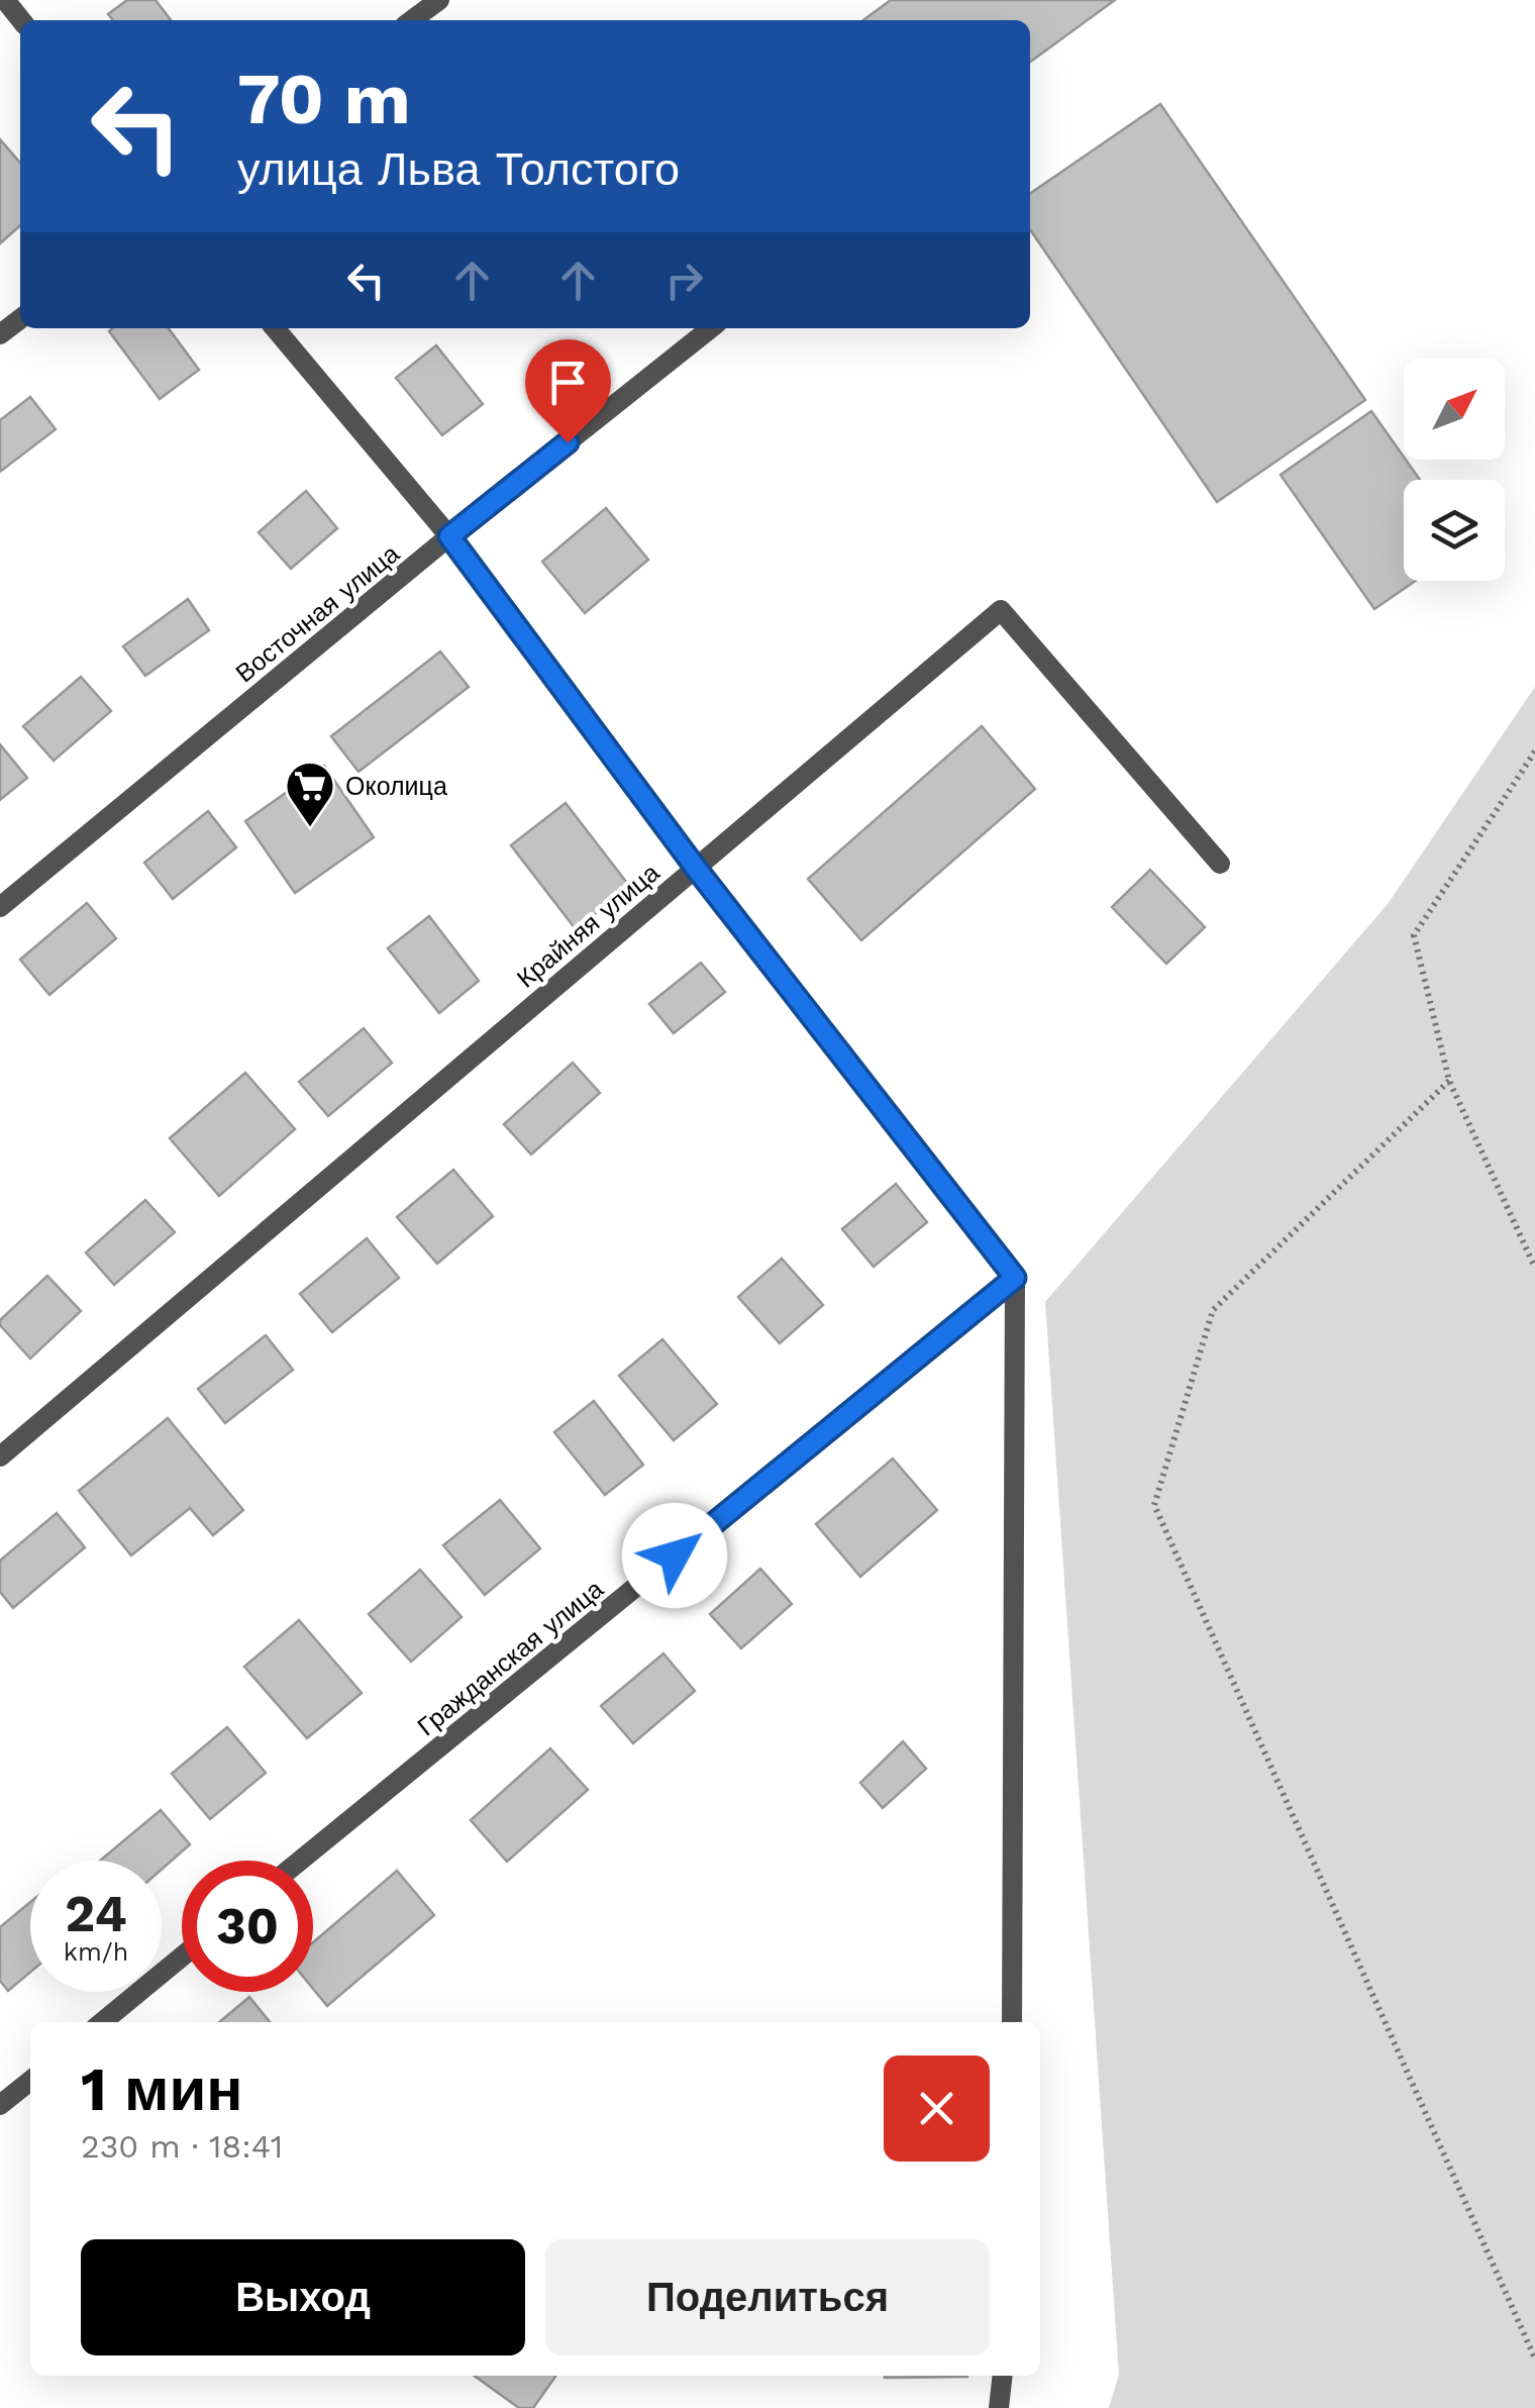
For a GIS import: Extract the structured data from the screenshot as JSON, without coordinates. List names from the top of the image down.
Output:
{
  "streets": {
    "street": ["Восточная улица", "Крайняя улица", "Гражданская улица"]
  },
  "places": {
    "supermarket": ["Околица"]
  },
  "north": "top right",
  "page": {
    "turn": ["70 m", "улица Льва Толстого"],
    "speed": "24 km/h",
    "limit": "30",
    "heading": ["1 мин", "230 m · 18:41"],
    "buttons": ["Выход", "Поделиться"]
  }
}
